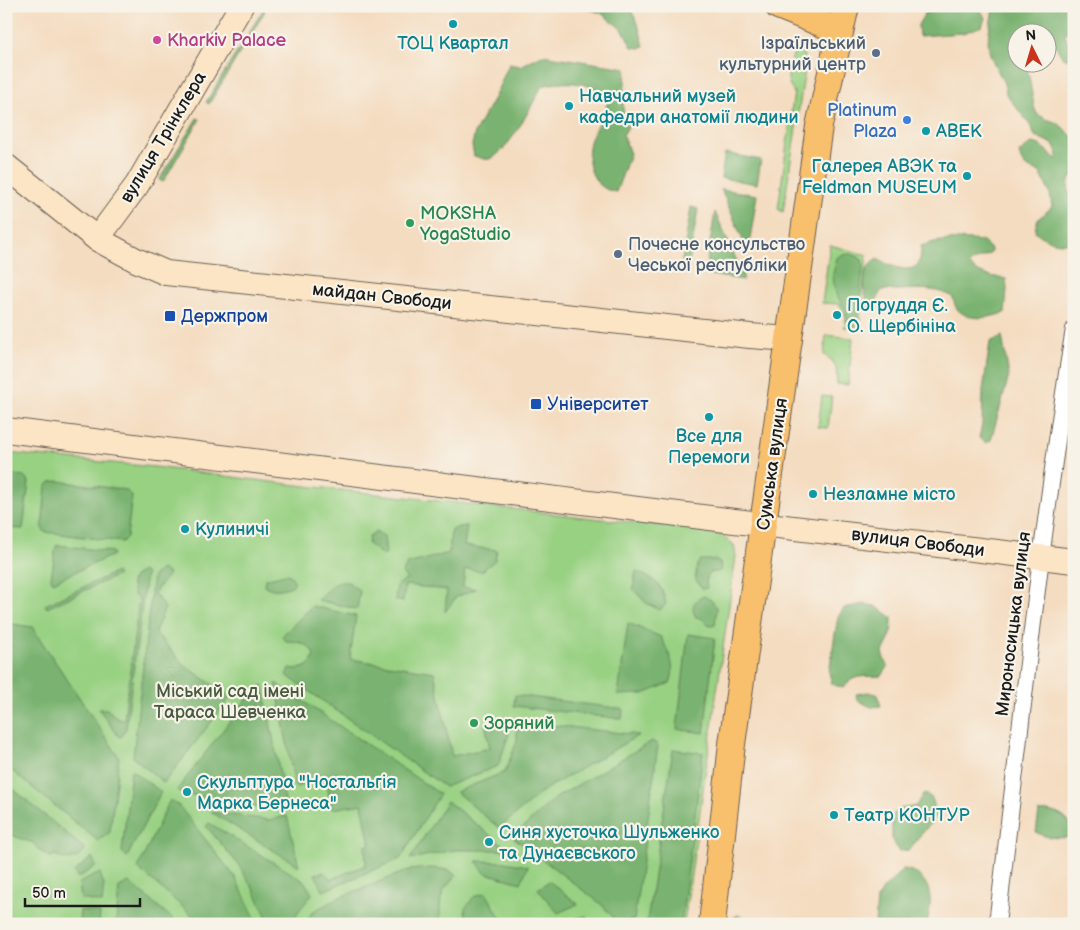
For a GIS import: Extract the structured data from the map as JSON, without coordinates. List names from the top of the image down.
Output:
{
  "streets": {
    "main road": [
      "вулиця Трінклера",
      "майдан Свободи",
      "Сумська вулиця",
      "вулиця Свободи"
    ],
    "street": ["Мироносицька вулиця"]
  },
  "crossings": [
    ["вулиця Трінклера", "майдан Свободи"],
    ["майдан Свободи", "Сумська вулиця"],
    ["Сумська вулиця", "вулиця Свободи"],
    ["вулиця Свободи", "Мироносицька вулиця"]
  ],
  "parks": ["Міський сад імені Тараса Шевченка"],
  "places": {
    "other": [
      "ТОЦ Квартал",
      "Kharkiv Palace",
      "Ізраїльський культурний центр",
      "Навчальний музей кафедри анатомії людини",
      "Platinum Plaza",
      "АВЕК",
      "Галерея АВЭК та Feldman MUSEUM",
      "MOKSHA YogaStudio",
      "Почесне консульство Чеської республіки",
      "Погруддя Є. О. Щербініна",
      "Все для Перемоги",
      "Незламне місто",
      "Кулиничі",
      "Зоряний",
      "Скульптура \"Ностальгія Марка Бернеса\"",
      "Театр КОНТУР",
      "Синя хусточка Шульженко та Дунаєвського"
    ],
    "transit": ["Держпром", "Університет"]
  },
  "scale_bar": "50 m",
  "north": "top"
}
